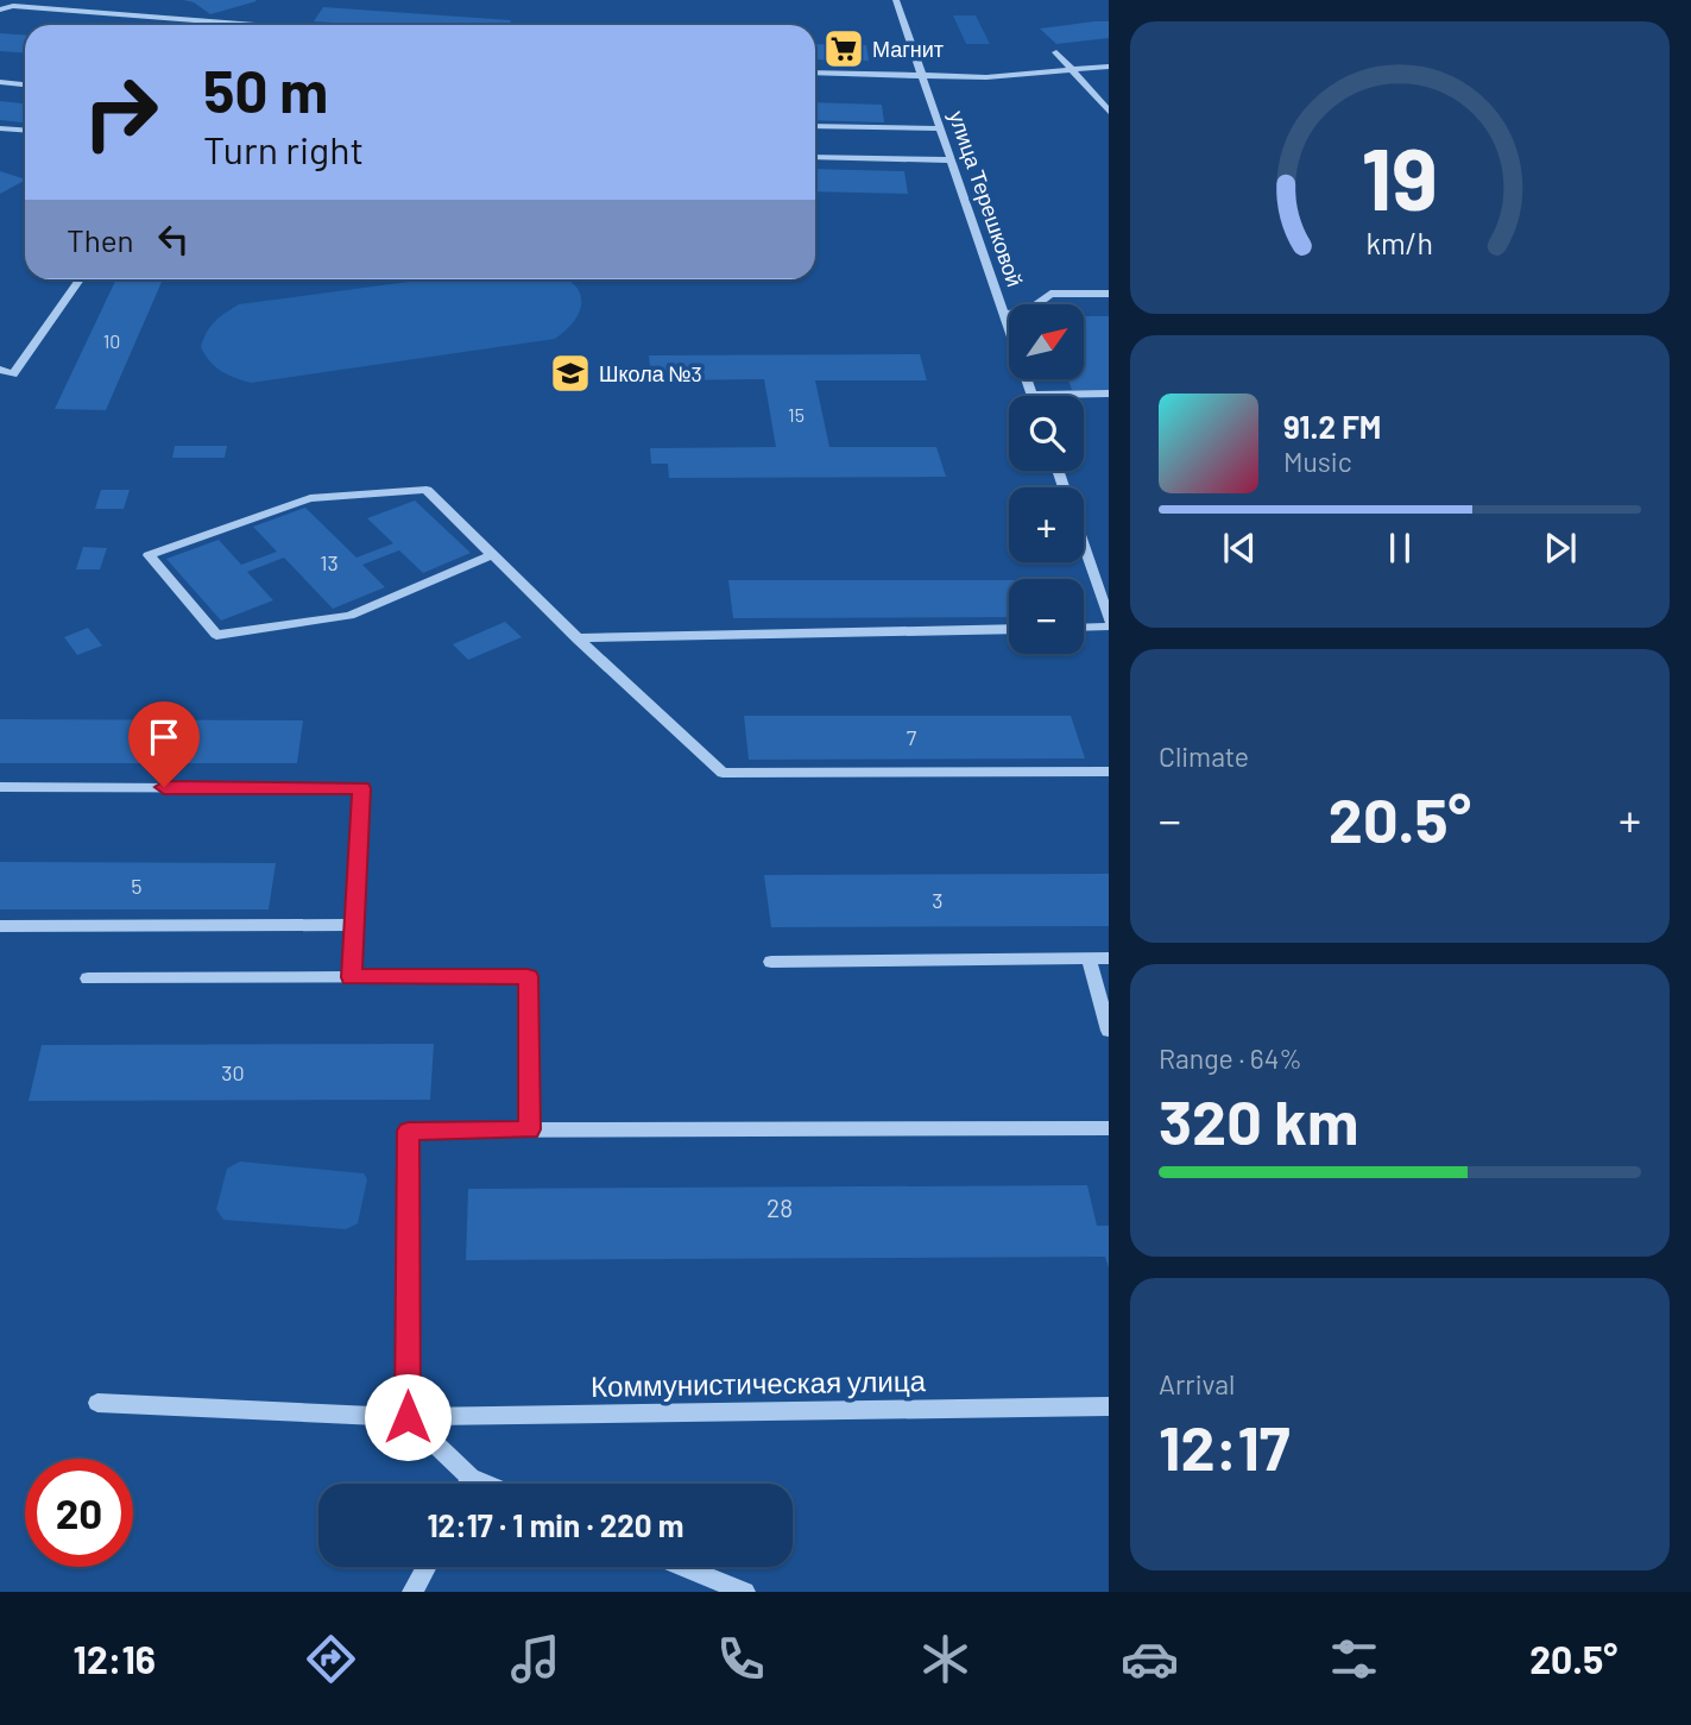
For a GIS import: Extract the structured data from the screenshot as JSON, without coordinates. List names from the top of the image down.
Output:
{
  "streets": {
    "street": ["улица Терешковой", "Коммунистическая улица"]
  },
  "places": {
    "supermarket": ["Магнит"],
    "school or university": ["Школа №3"]
  },
  "house_numbers": [
    "10",
    "15",
    "13",
    "7",
    "5",
    "3",
    "30",
    "28"
  ],
  "north": "top right",
  "page": {
    "turn": ["50 m", "Turn right"],
    "then": "Then",
    "map_buttons": ["+", "−"],
    "song": ["91.2 FM", "Music"],
    "tile": [
      "Climate",
      ["Range · 64%", "320 km"],
      ["Arrival", "12:17"]
    ],
    "heat": ["−", "20.5°", "+"],
    "limit": "20",
    "trip": "12:17 · 1 min · 220 m",
    "tabs": ["12:16", "20.5°"],
    "gauge": ["19", "km/h"]
  }
}
